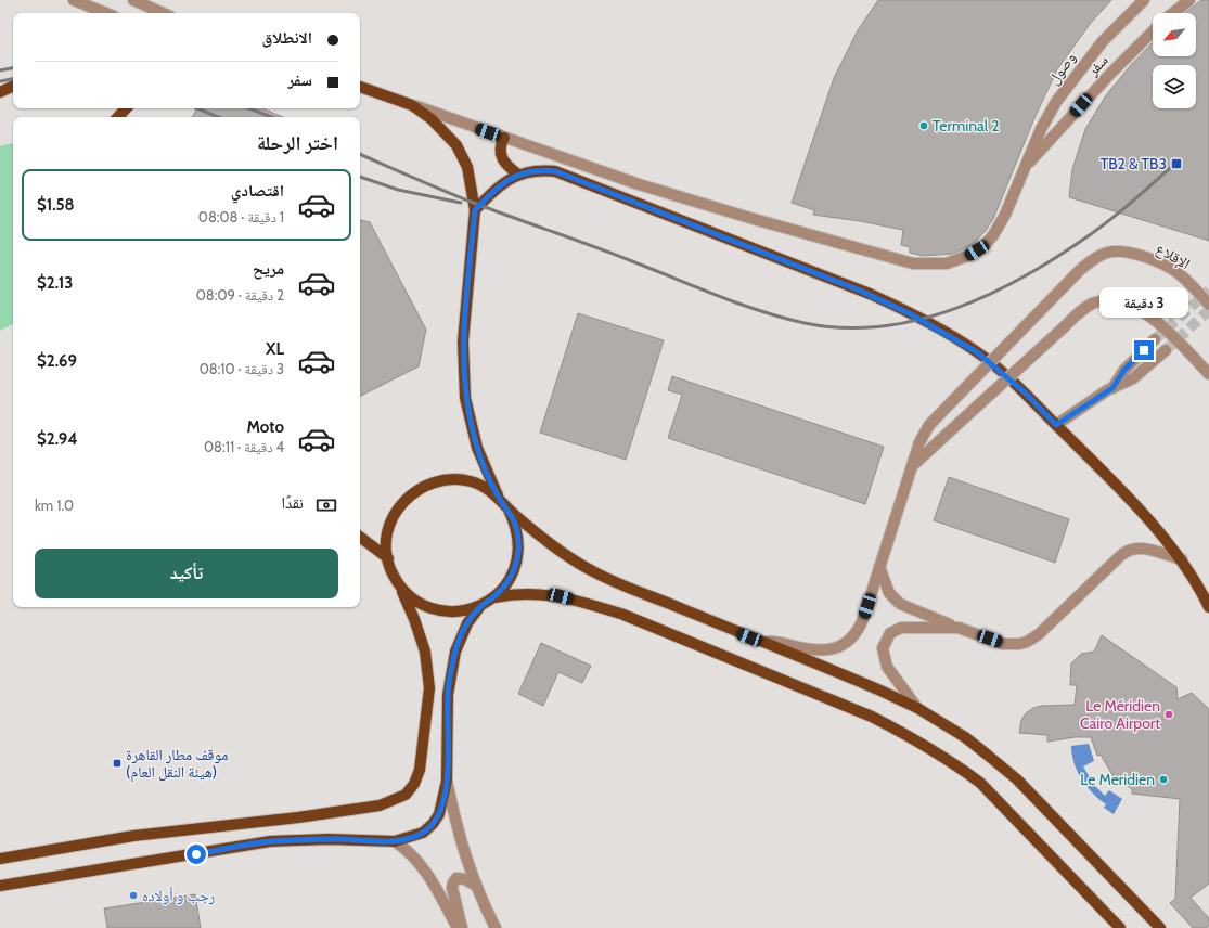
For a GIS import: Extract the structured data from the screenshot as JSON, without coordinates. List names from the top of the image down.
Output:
{
  "streets": {
    "street": ["سفر", "وصول", "الإقلاع"]
  },
  "crossings": [
    ["سفر", "وصول"]
  ],
  "places": {
    "other": [
      "Terminal 2",
      "Le Méridien Cairo Airport",
      "Le Meridien",
      "رجب و أولاده"
    ],
    "transit": ["TB2 & TB3", "موقف مطار القاهرة (هيئة النقل العام)"]
  },
  "north": "bottom left",
  "page": {
    "banner": ["الانطلاق", "سفر"],
    "heading": "اختر الرحلة",
    "list": [
      {
        "name": "اقتصادي",
        "note": "1 دقيقة · 08:08",
        "value": "$1.58"
      },
      {
        "name": "مريح",
        "note": "2 دقيقة · 08:09",
        "value": "$2.13"
      },
      {
        "name": "XL",
        "note": "3 دقيقة · 08:10",
        "value": "$2.69"
      },
      {
        "name": "Moto",
        "note": "4 دقيقة · 08:11",
        "value": "$2.94"
      }
    ],
    "bubble": "3 دقيقة",
    "pay": ["نقدًا", "1.0 km"],
    "buttons": "تأكيد"
  }
}
